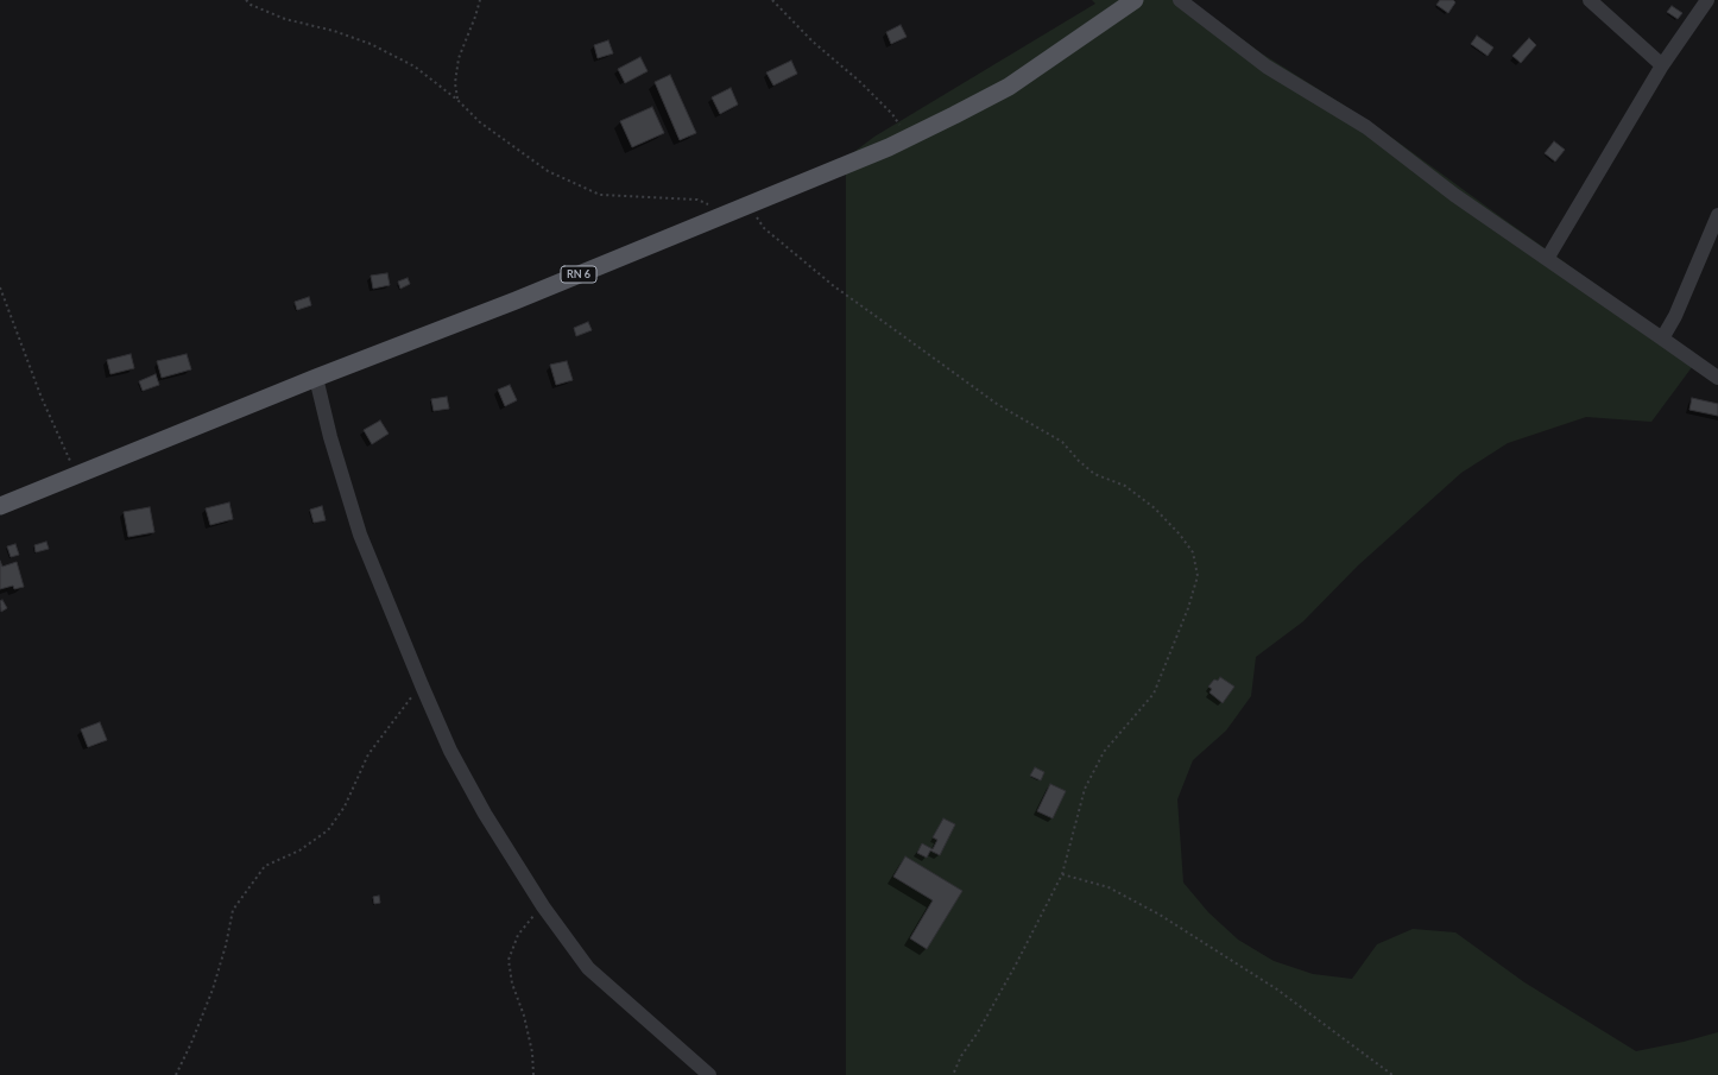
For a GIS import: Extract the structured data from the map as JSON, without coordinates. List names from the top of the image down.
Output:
{
  "streets": {
    "main road": ["RN 6"]
  }
}
